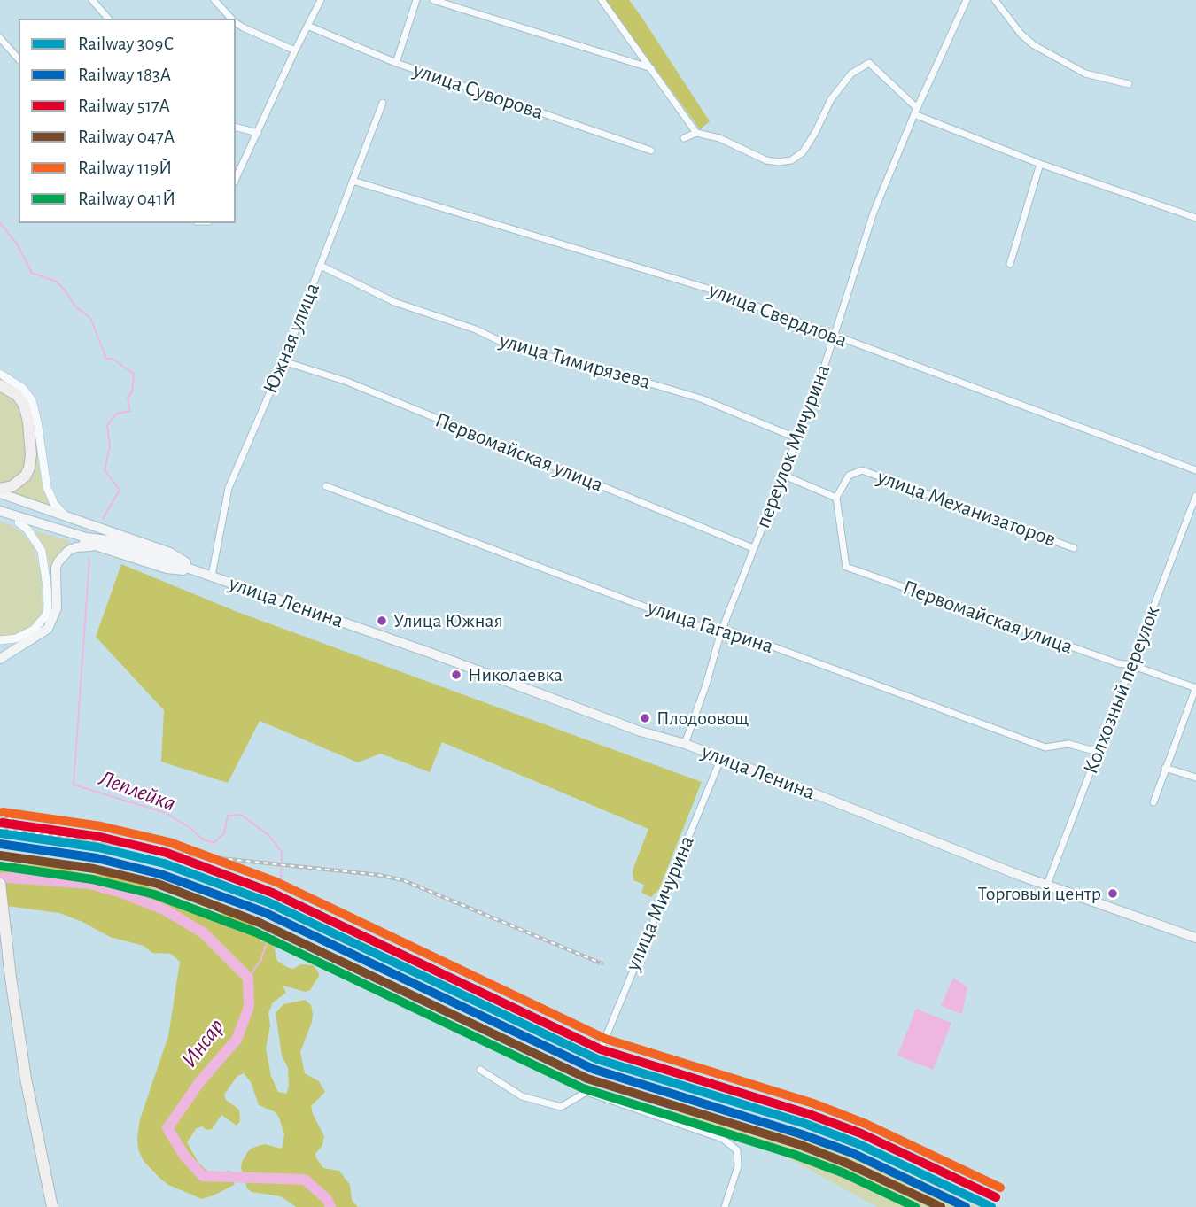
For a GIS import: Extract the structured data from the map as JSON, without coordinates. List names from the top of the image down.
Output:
{
  "streets": {
    "main road": ["улица Ленина"],
    "street": [
      "улица Суворова",
      "улица Свердлова",
      "Южная улица",
      "улица Тимирязева",
      "переулок Мичурина",
      "Первомайская улица",
      "улица Механизаторов",
      "улица Гагарина",
      "Колхозный переулок",
      "улица Мичурина"
    ]
  },
  "crossings": [
    ["улица Свердлова", "Южная улица"],
    ["улица Свердлова", "переулок Мичурина"],
    ["Южная улица", "улица Тимирязева"],
    ["Южная улица", "Первомайская улица"],
    ["Южная улица", "улица Ленина"],
    ["улица Тимирязева", "переулок Мичурина"],
    ["переулок Мичурина", "Первомайская улица"],
    ["переулок Мичурина", "улица Ленина"],
    ["переулок Мичурина", "улица Гагарина"],
    ["Первомайская улица", "улица Механизаторов"],
    ["Первомайская улица", "Колхозный переулок"],
    ["улица Ленина", "Колхозный переулок"],
    ["улица Ленина", "улица Мичурина"],
    ["улица Гагарина", "Колхозный переулок"]
  ],
  "water": ["Леплейка", "Инсар"],
  "places": [
    "Улица Южная",
    "Николаевка",
    "Плодоовощ",
    "Торговый центр"
  ],
  "lines": [
    "rail line 119Й",
    "rail line 517А",
    "rail line 309С",
    "rail line 183А",
    "rail line 047А",
    "rail line 041Й"
  ],
  "legend": [
    "Railway 309С",
    "Railway 183А",
    "Railway 517А",
    "Railway 047А",
    "Railway 119Й",
    "Railway 041Й"
  ]
}
